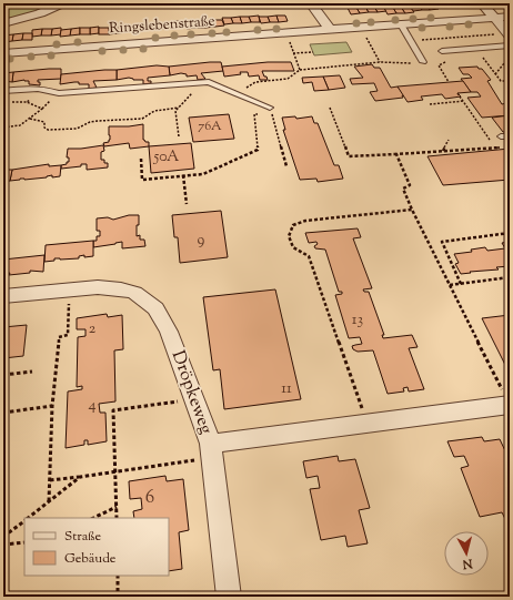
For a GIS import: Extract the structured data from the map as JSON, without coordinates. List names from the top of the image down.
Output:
{
  "streets": {
    "street": ["Ringslebenstraße", "Dröpkeweg"]
  },
  "house_numbers": [
    "76A",
    "50A",
    "9",
    "13",
    "2",
    "11",
    "4",
    "6"
  ],
  "legend": ["Straße", "Gebäude"],
  "north": "bottom"
}
